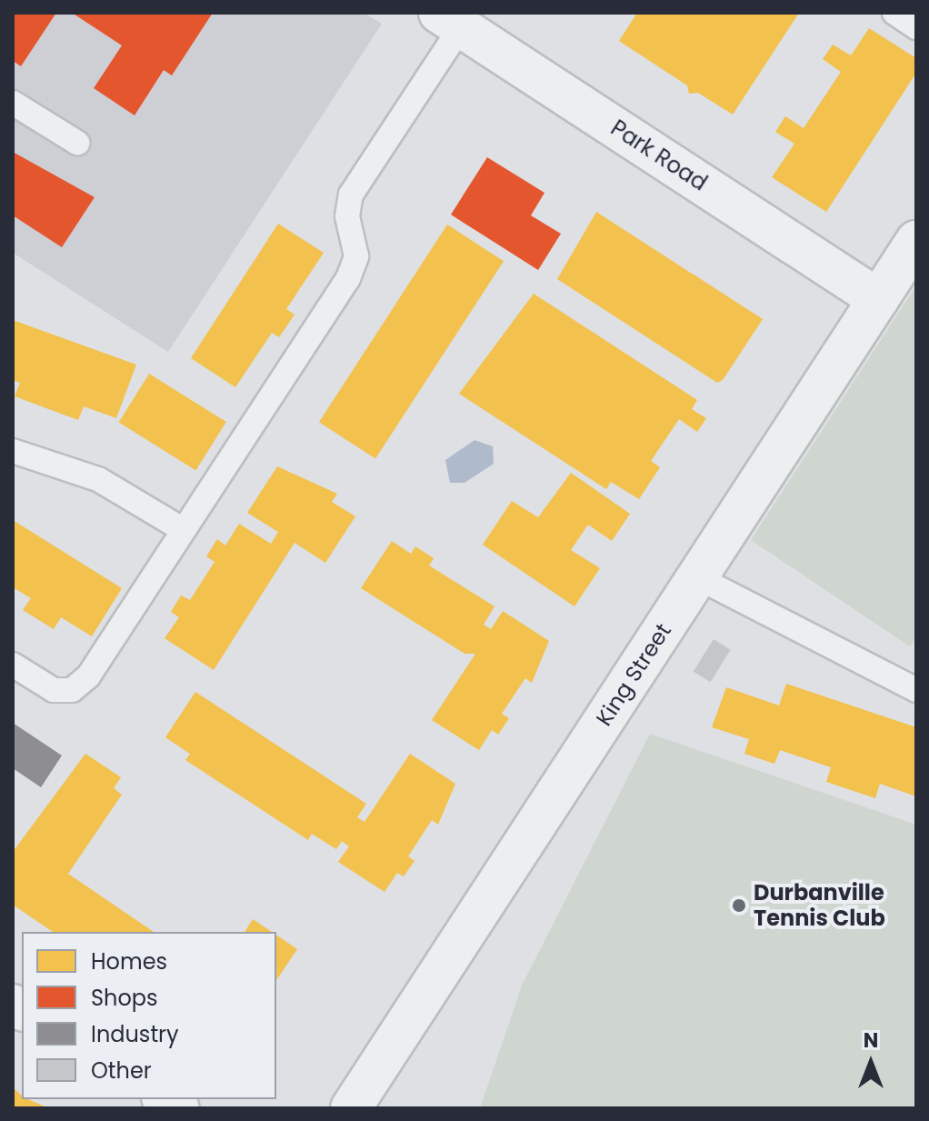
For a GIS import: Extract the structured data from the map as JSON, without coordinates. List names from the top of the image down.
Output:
{
  "streets": {
    "street": ["Park Road", "King Street"]
  },
  "crossings": [
    ["Park Road", "King Street"]
  ],
  "places": ["Durbanville Tennis Club"],
  "legend": [
    "Homes",
    "Shops",
    "Industry",
    "Other"
  ],
  "north": "top"
}
